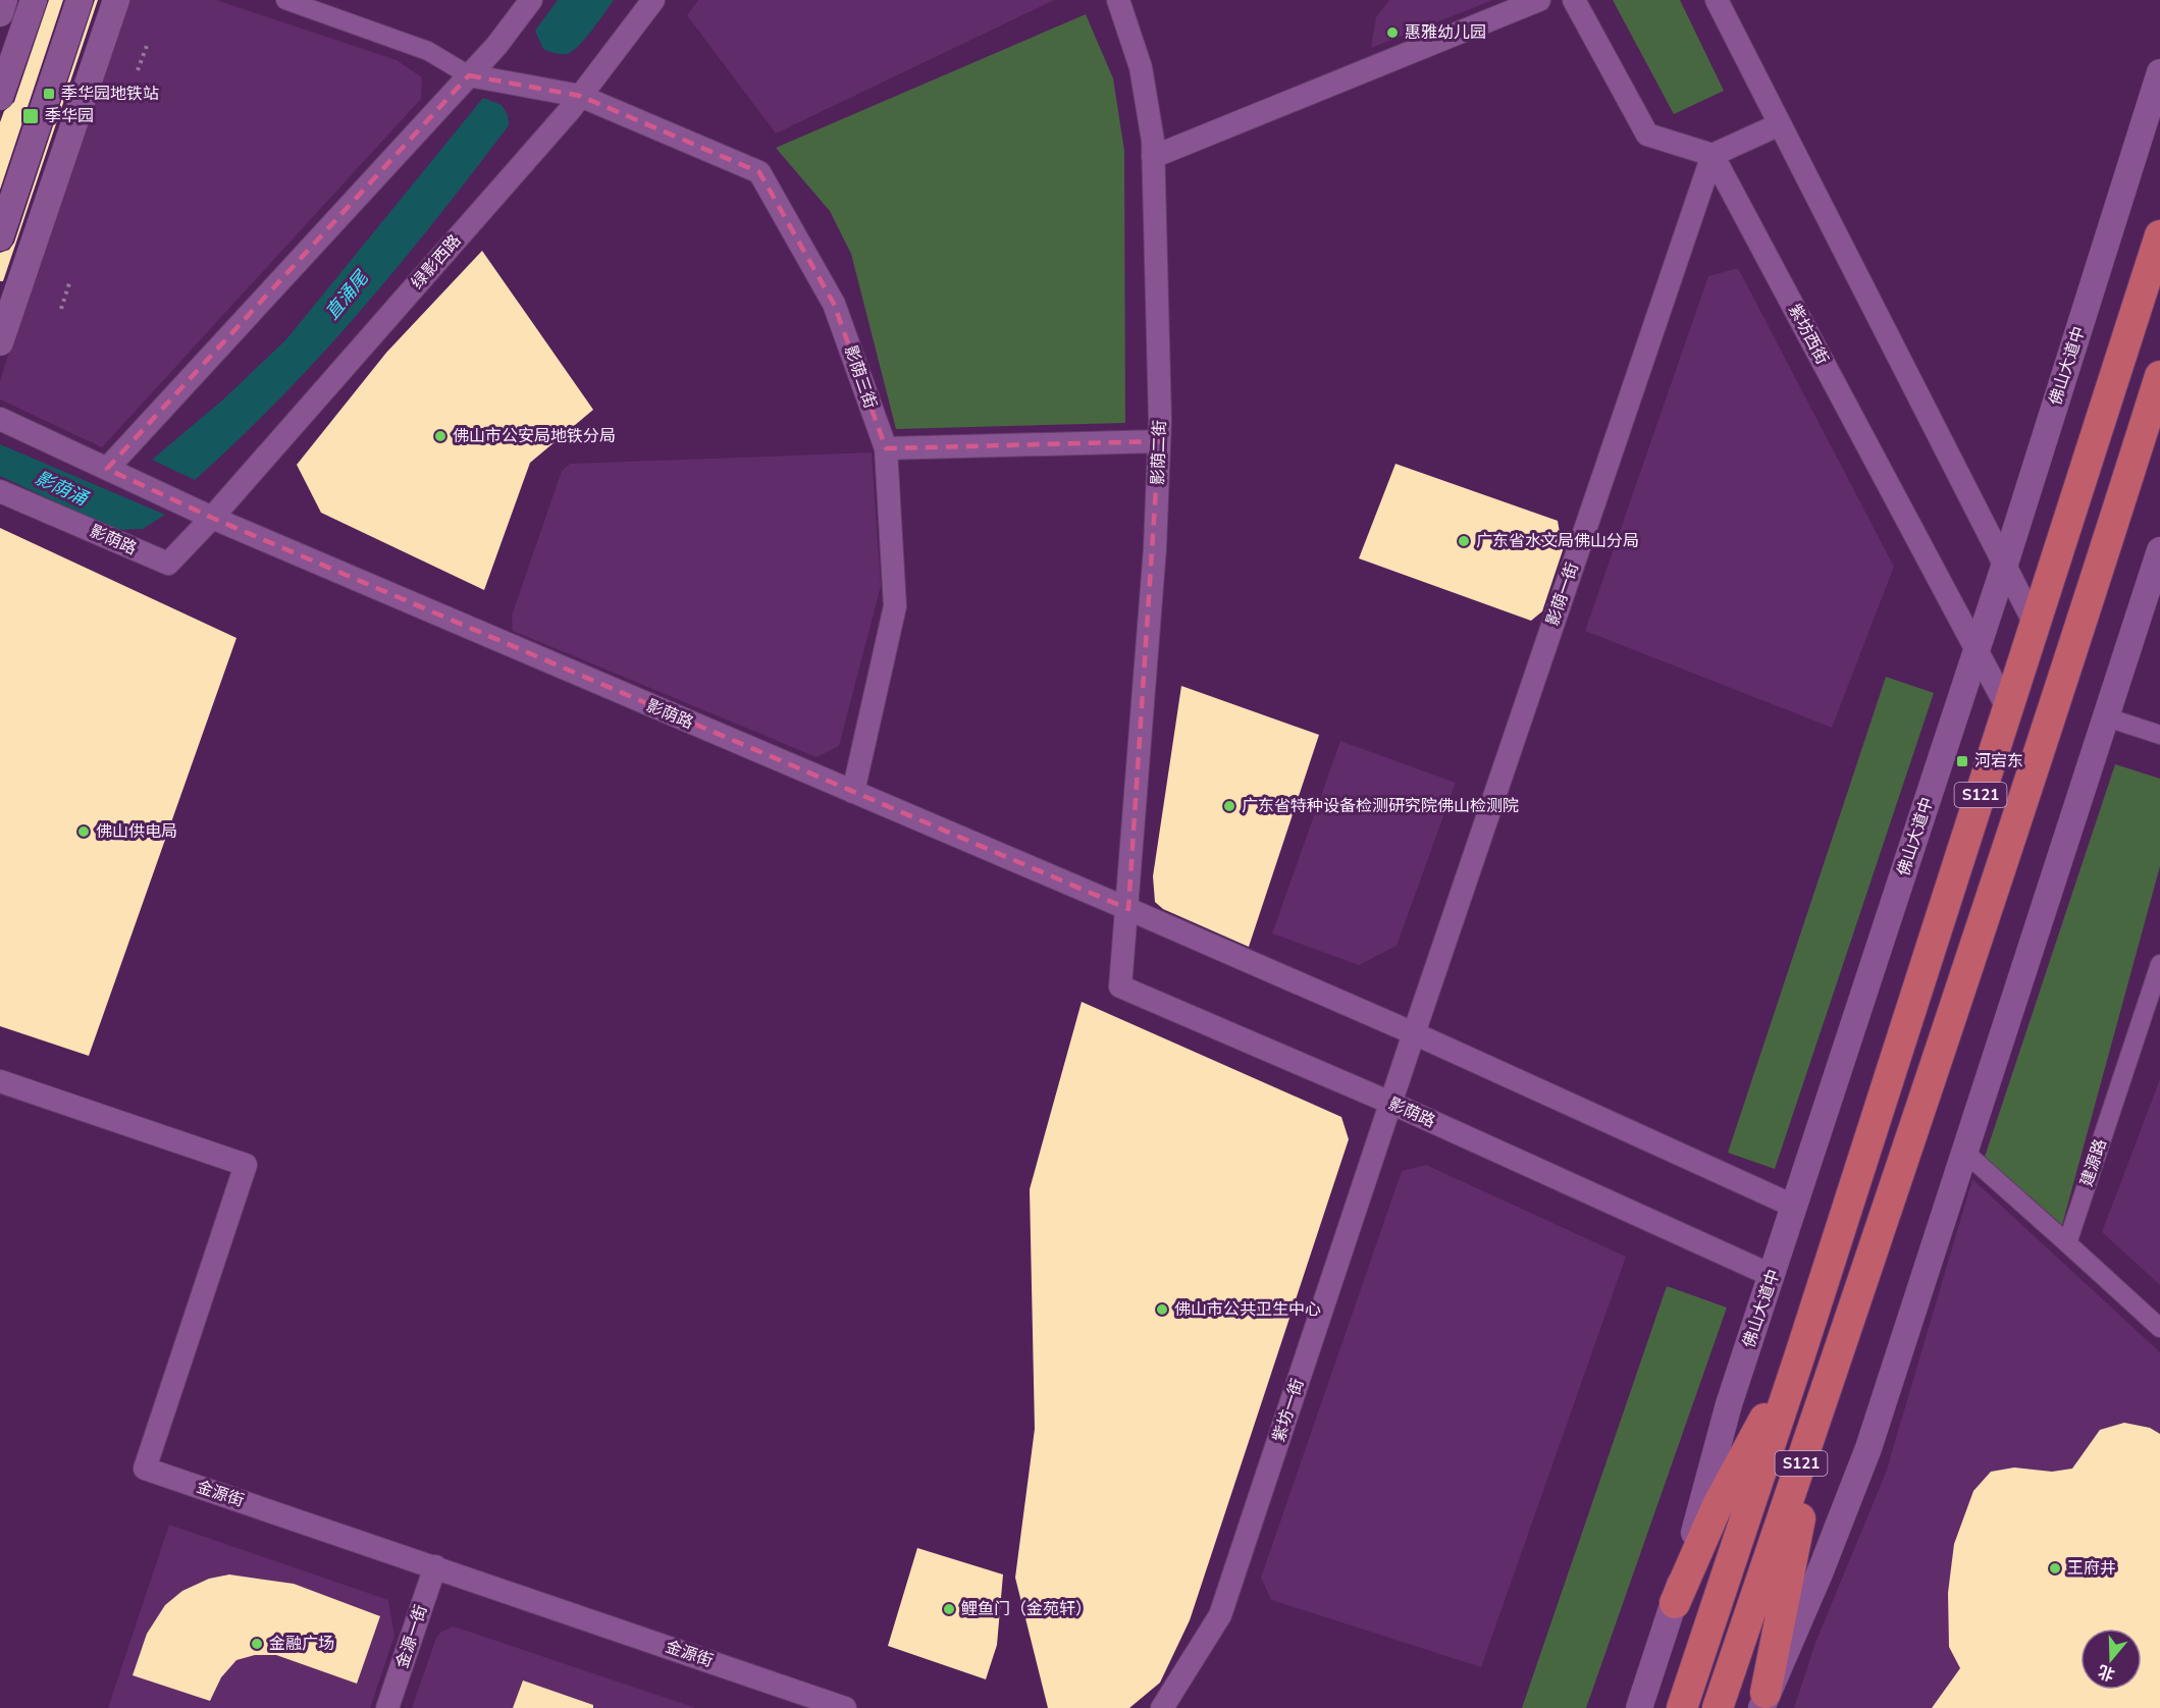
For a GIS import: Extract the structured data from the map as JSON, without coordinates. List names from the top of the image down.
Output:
{
  "streets": {
    "highway": ["S121"],
    "main road": ["佛山大道中"],
    "street": [
      "绿影西路",
      "紫坊西街",
      "影荫三街",
      "影荫二街",
      "影荫路",
      "影荫一街",
      "建源路",
      "紫坊一街",
      "金源街",
      "金源一街"
    ]
  },
  "crossings": [
    ["绿影西路", "影荫三街"],
    ["绿影西路", "影荫路"],
    ["紫坊西街", "佛山大道中"],
    ["紫坊西街", "影荫一街"],
    ["紫坊西街", "S121"],
    ["佛山大道中", "影荫路"],
    ["影荫三街", "影荫路"],
    ["影荫二街", "影荫路"],
    ["影荫路", "影荫一街"],
    ["影荫路", "紫坊一街"],
    ["影荫一街", "紫坊一街"],
    ["金源街", "金源一街"]
  ],
  "water": ["直涌尾", "影荫涌"],
  "places": {
    "other": [
      "惠雅幼儿园",
      "佛山市公安局地铁分局",
      "广东省水文局佛山分局",
      "广东省特种设备检测研究院佛山检测院",
      "佛山供电局",
      "佛山市公共卫生中心",
      "王府井",
      "鲤鱼门（金苑轩）",
      "金融广场"
    ],
    "transit": ["季华园地铁站", "季华园", "河宕东"]
  },
  "north": "bottom"
}
